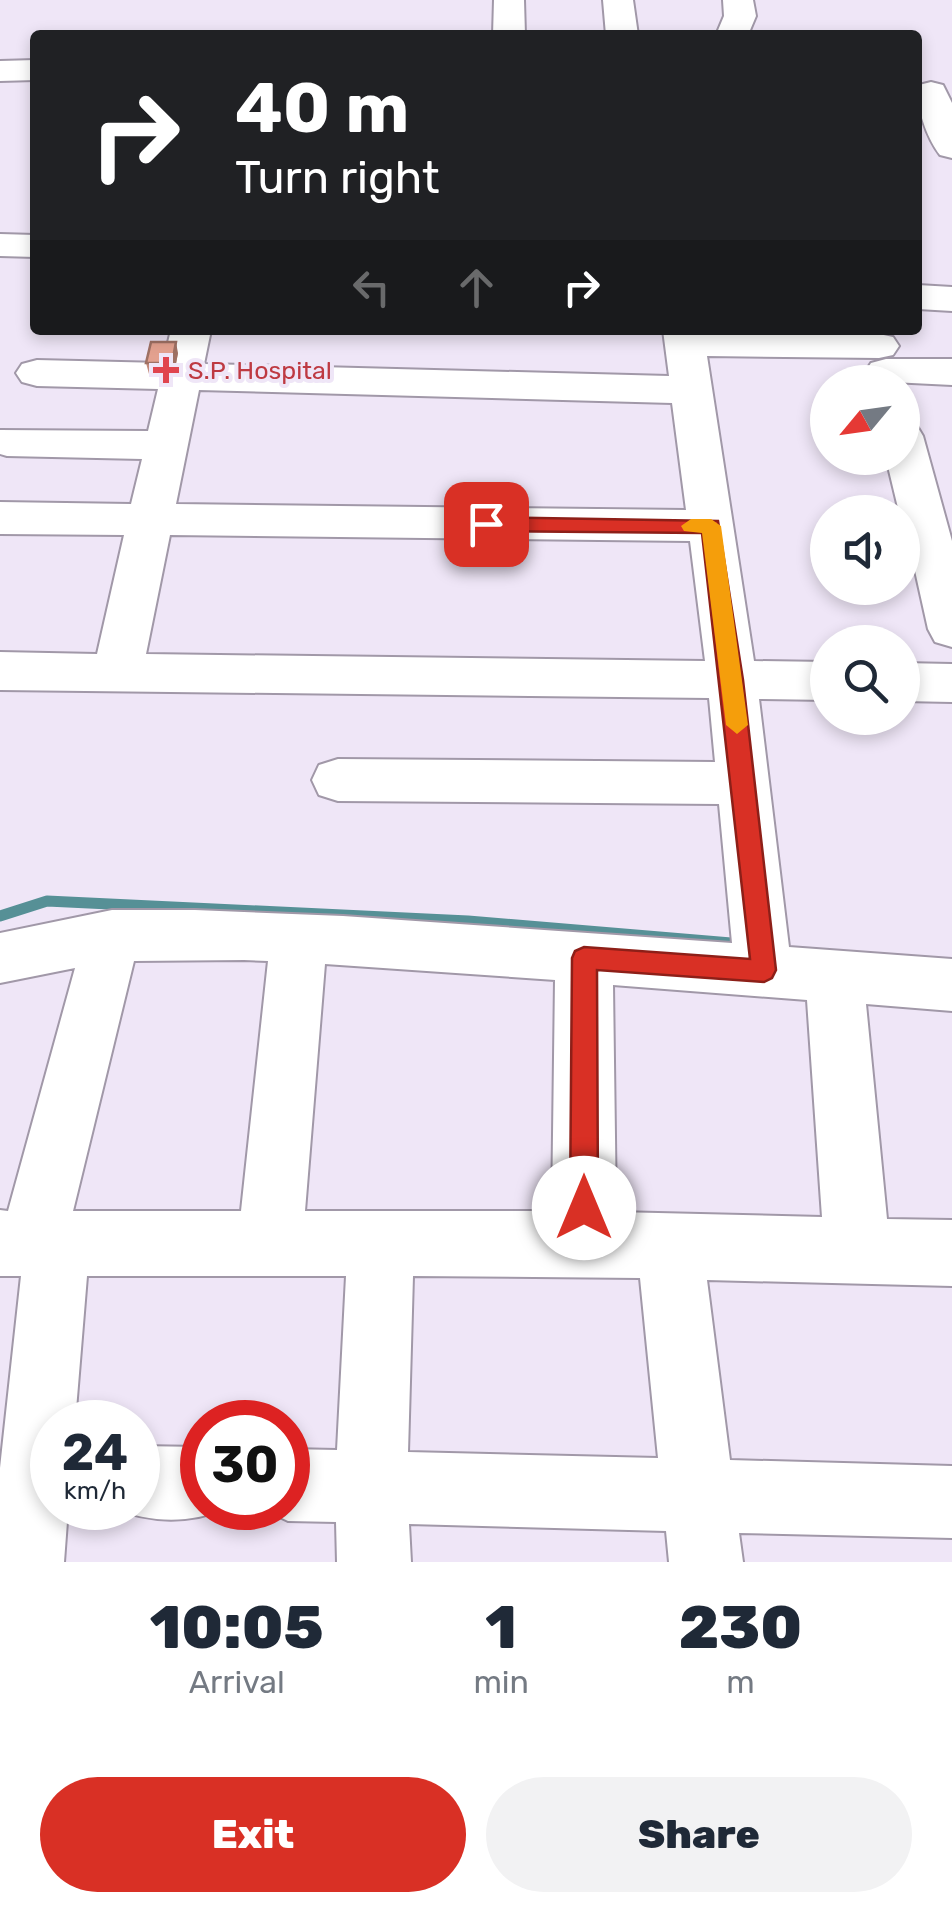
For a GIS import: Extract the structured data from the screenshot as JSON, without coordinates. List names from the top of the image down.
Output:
{
  "places": {
    "health": ["S.P. Hospital"]
  },
  "north": "bottom left",
  "page": {
    "turn": ["40 m", "Turn right"],
    "speed": "24 km/h",
    "limit": "30",
    "eta": [
      "10:05",
      "Arrival",
      "1",
      "min",
      "230",
      "m"
    ],
    "buttons": ["Exit", "Share"]
  }
}
